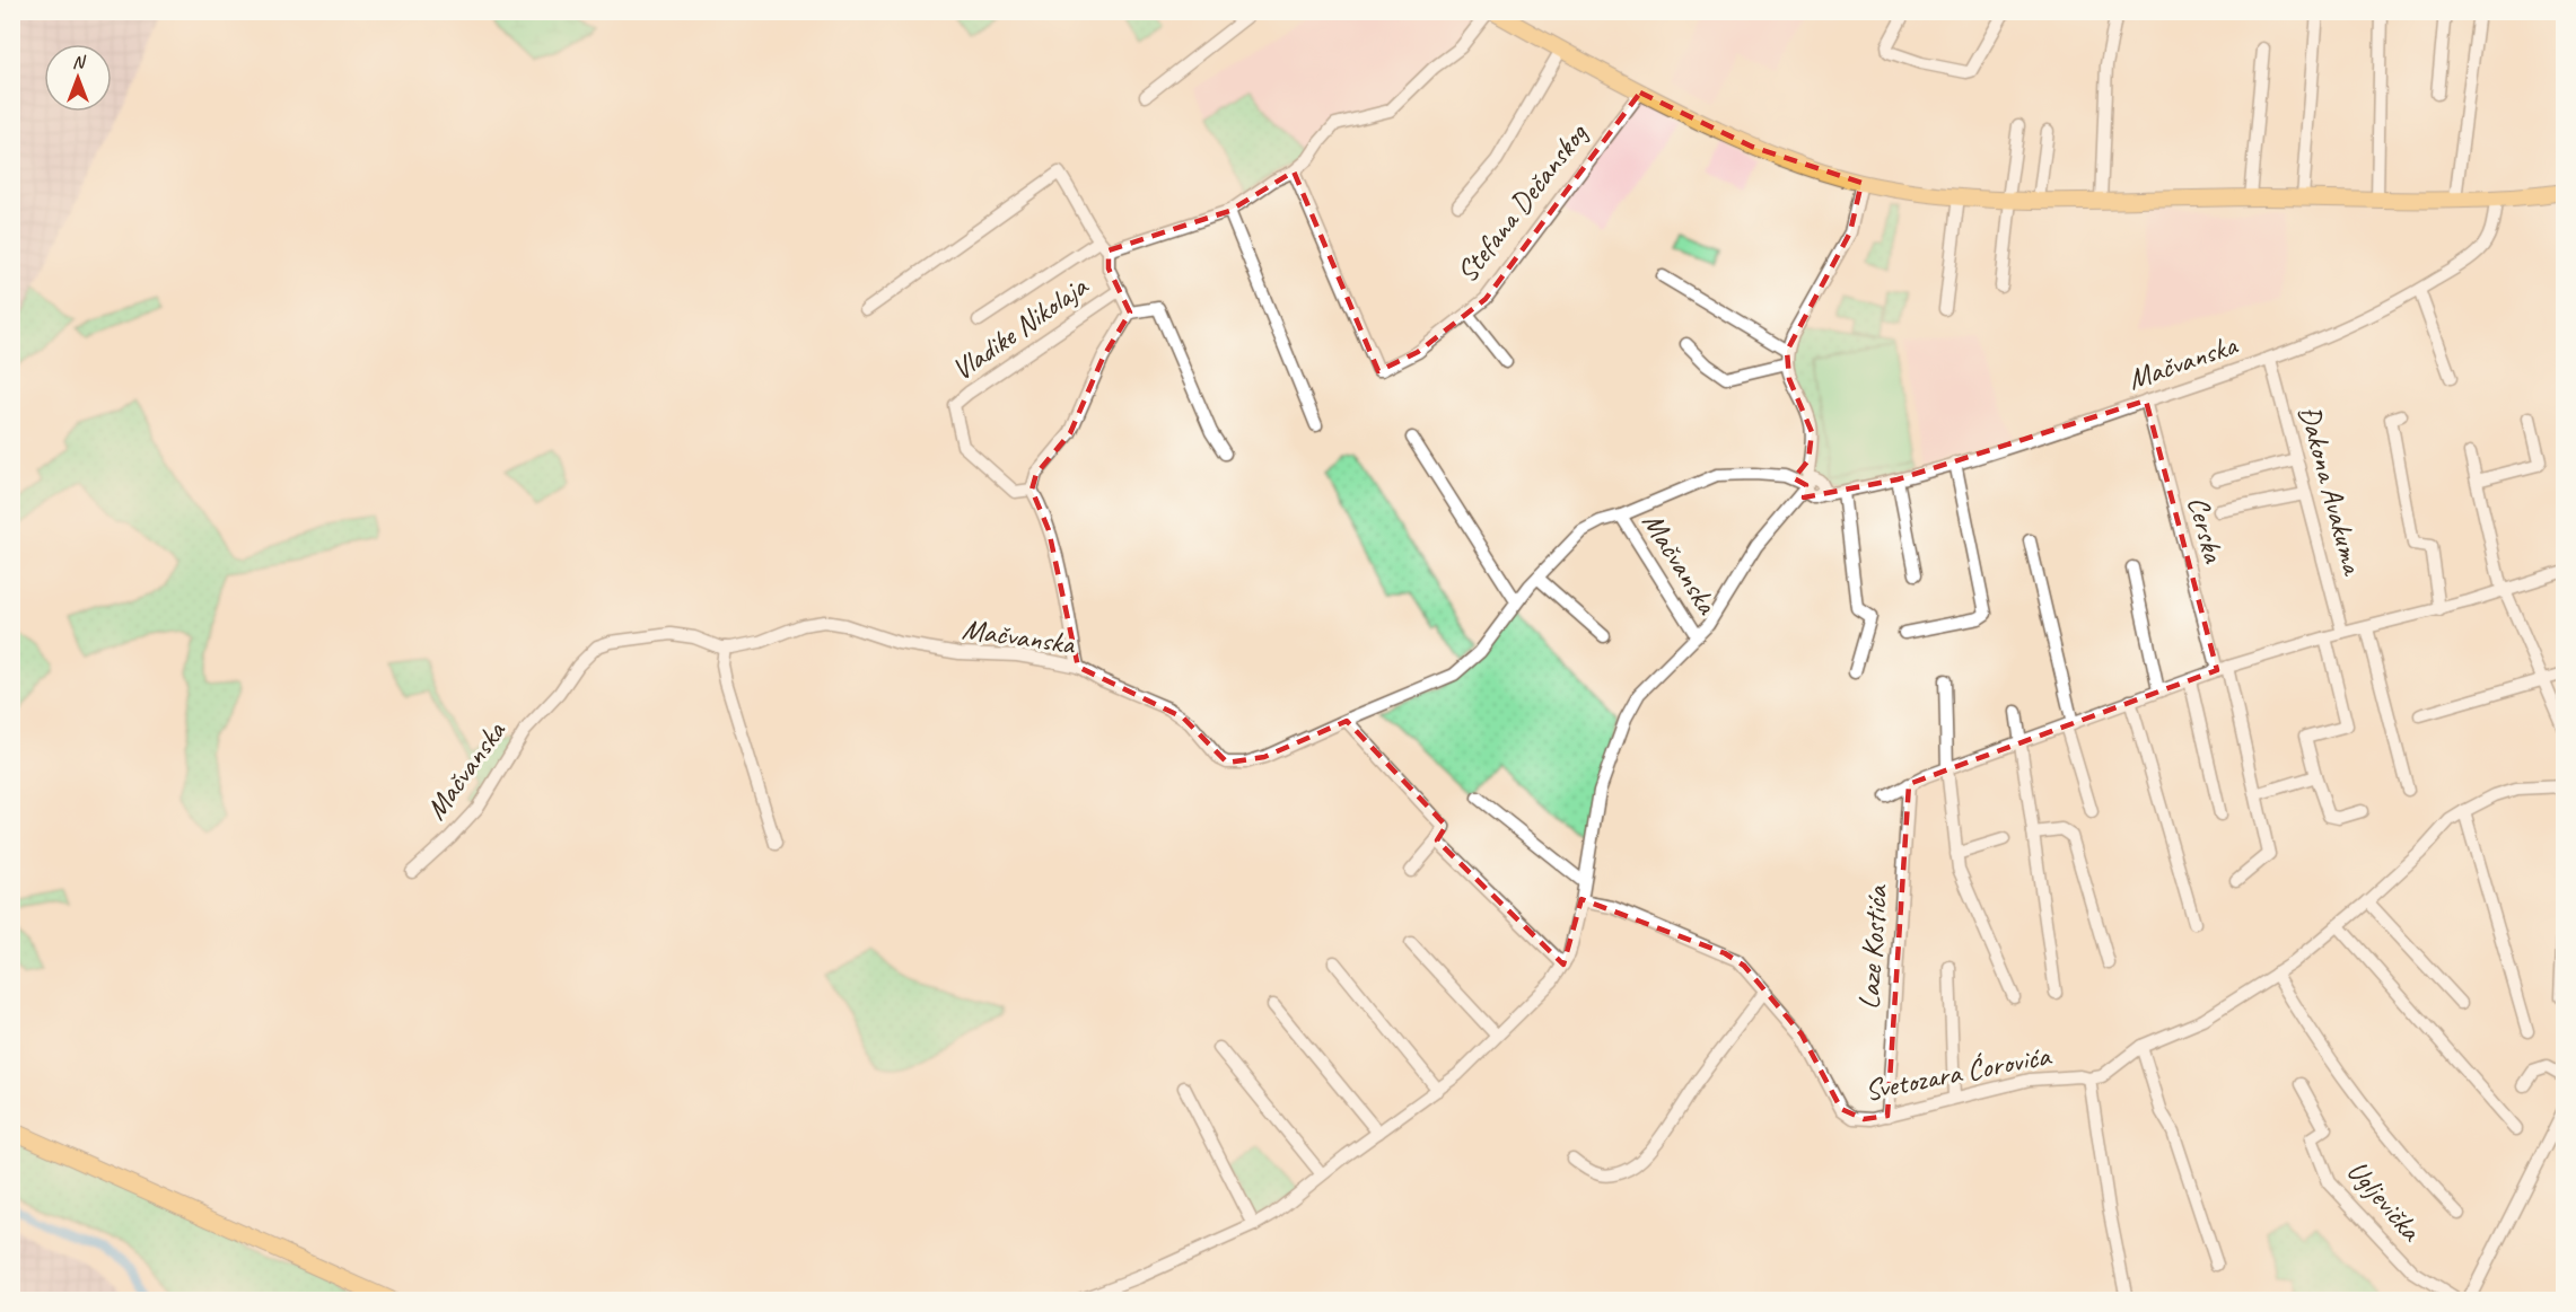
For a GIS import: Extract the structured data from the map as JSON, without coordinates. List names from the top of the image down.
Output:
{
  "streets": {
    "street": [
      "Stefana Dečanskog",
      "Vladike Nikolaja",
      "Mačvanska",
      "Đakona Avakuma",
      "Cerska",
      "Laze Kostića",
      "Svetozara Ćorovića",
      "Ugljevička"
    ]
  },
  "crossings": [
    ["Stefana Dečanskog", "Vladike Nikolaja"],
    ["Mačvanska", "Đakona Avakuma"],
    ["Mačvanska", "Cerska"],
    ["Laze Kostića", "Svetozara Ćorovića"]
  ],
  "north": "top"
}
